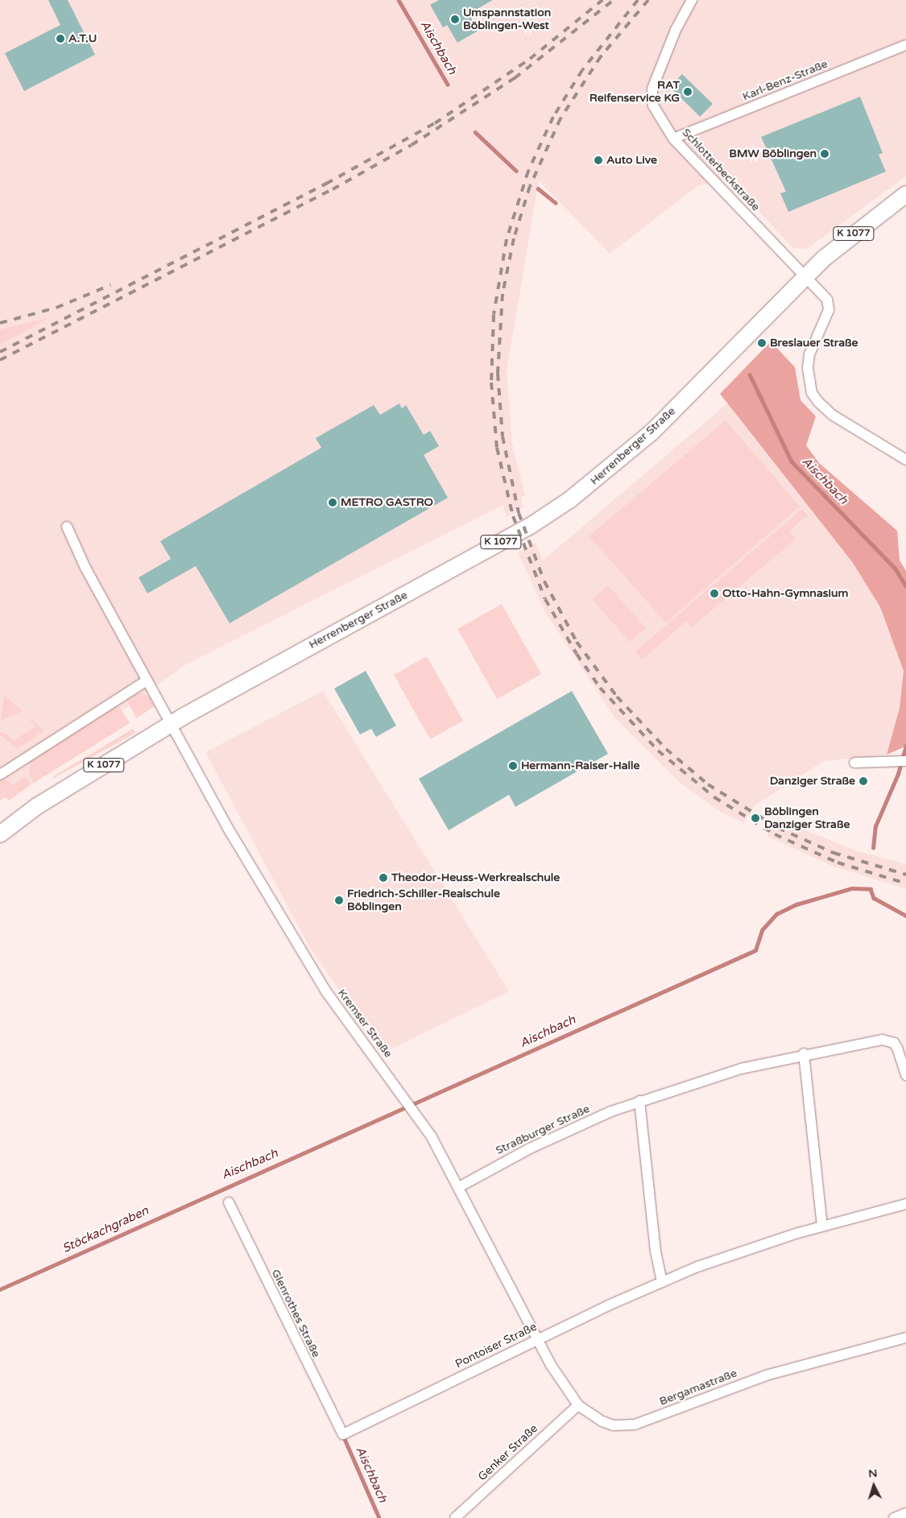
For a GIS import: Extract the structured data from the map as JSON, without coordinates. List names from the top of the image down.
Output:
{
  "streets": {
    "main road": ["K 1077", "Herrenberger Straße"],
    "street": [
      "Karl-Benz-Straße",
      "Schlotterbeckstraße",
      "Kremser Straße",
      "Straßburger Straße",
      "Glenrothes Straße",
      "Pontoiser Straße",
      "Bergamastraße",
      "Genker Straße"
    ]
  },
  "crossings": [
    ["Karl-Benz-Straße", "Schlotterbeckstraße"],
    ["Schlotterbeckstraße", "Herrenberger Straße"],
    ["Herrenberger Straße", "Kremser Straße"],
    ["Kremser Straße", "Straßburger Straße"],
    ["Kremser Straße", "Pontoiser Straße"],
    ["Kremser Straße", "Bergamastraße"],
    ["Glenrothes Straße", "Pontoiser Straße"],
    ["Pontoiser Straße", "Bergamastraße"],
    ["Bergamastraße", "Genker Straße"]
  ],
  "water": ["Aischbach", "Stöckachgraben"],
  "places": [
    "Umspannstation Böblingen-West",
    "A.T.U",
    "RAT Reifenservice KG",
    "BMW Böblingen",
    "Auto Live",
    "Breslauer Straße",
    "METRO GASTRO",
    "Otto-Hahn-Gymnasium",
    "Hermann-Raiser-Halle",
    "Danziger Straße",
    "Böblingen Danziger Straße",
    "Theodor-Heuss-Werkrealschule",
    "Friedrich-Schiller-Realschule Böblingen"
  ],
  "north": "top"
}
